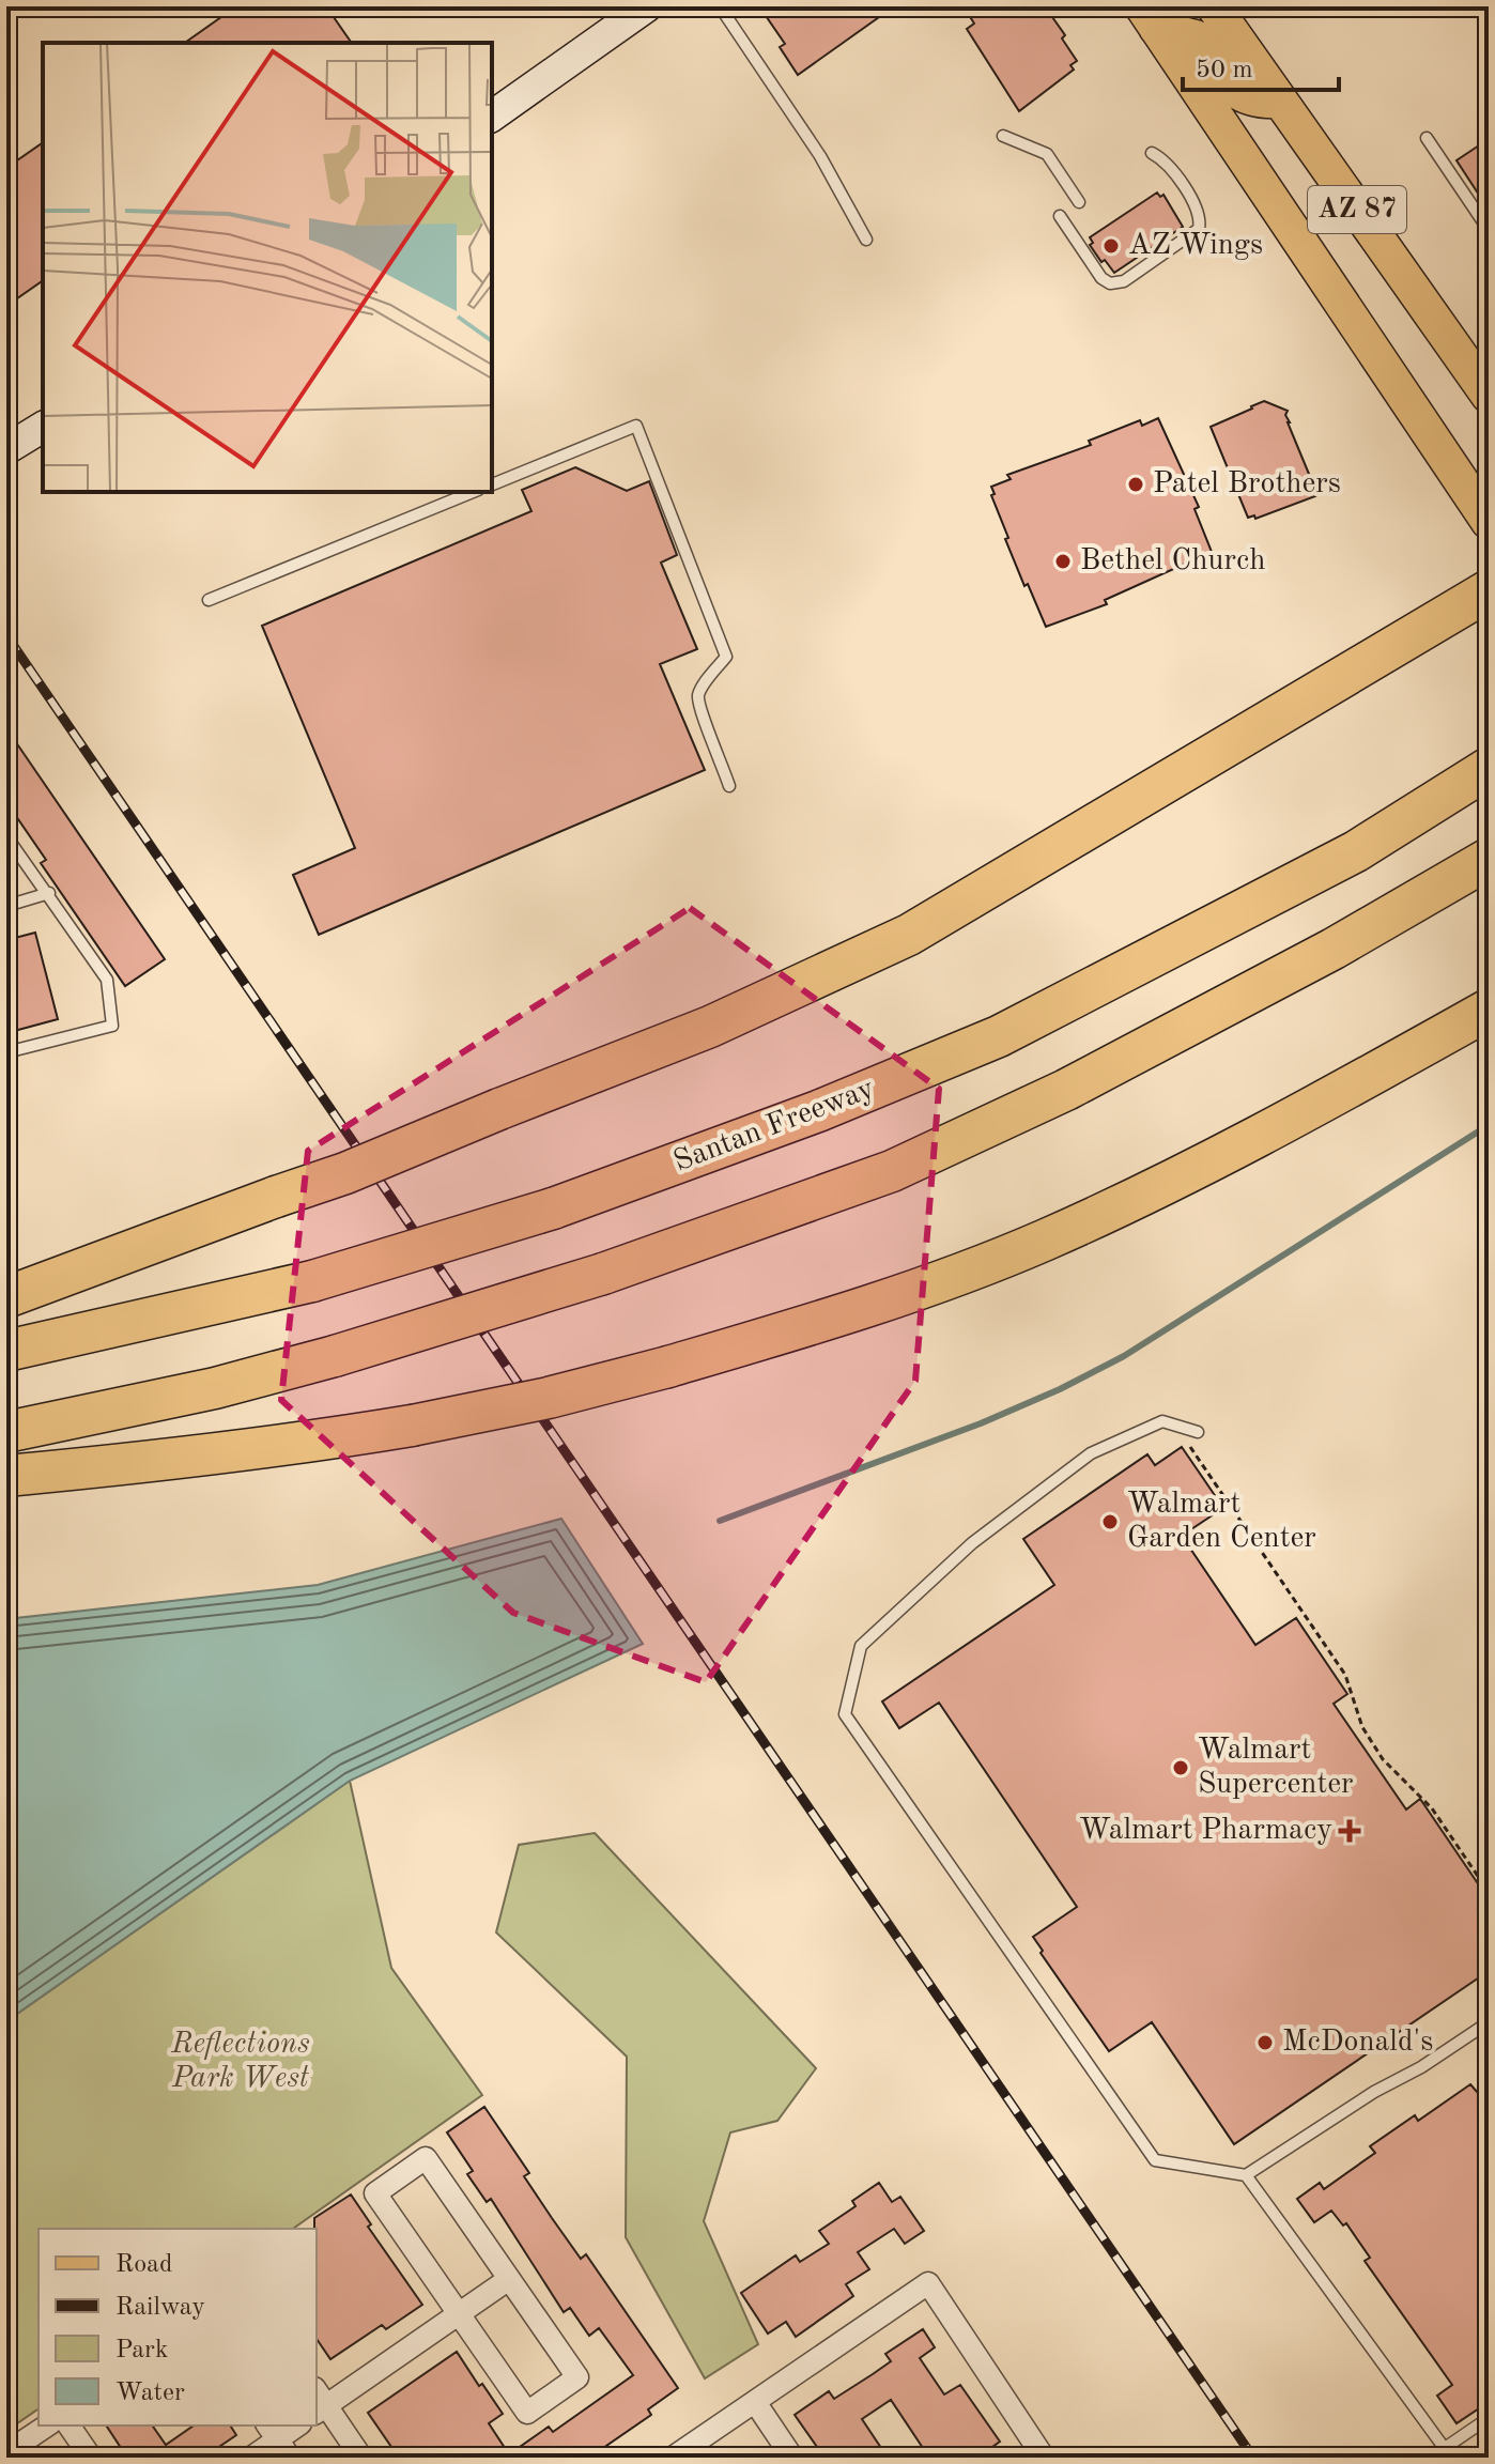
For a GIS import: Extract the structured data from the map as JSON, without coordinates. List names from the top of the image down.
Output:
{
  "streets": {
    "highway": ["Santan Freeway"],
    "main road": ["AZ 87"]
  },
  "parks": ["Reflections Park West"],
  "places": {
    "other": [
      "AZ Wings",
      "Patel Brothers",
      "Bethel Church",
      "Walmart Garden Center",
      "Walmart Supercenter",
      "McDonald's"
    ],
    "health": ["Walmart Pharmacy"]
  },
  "legend": [
    "Road",
    "Railway",
    "Park",
    "Water"
  ],
  "scale_bar": "50 m"
}
